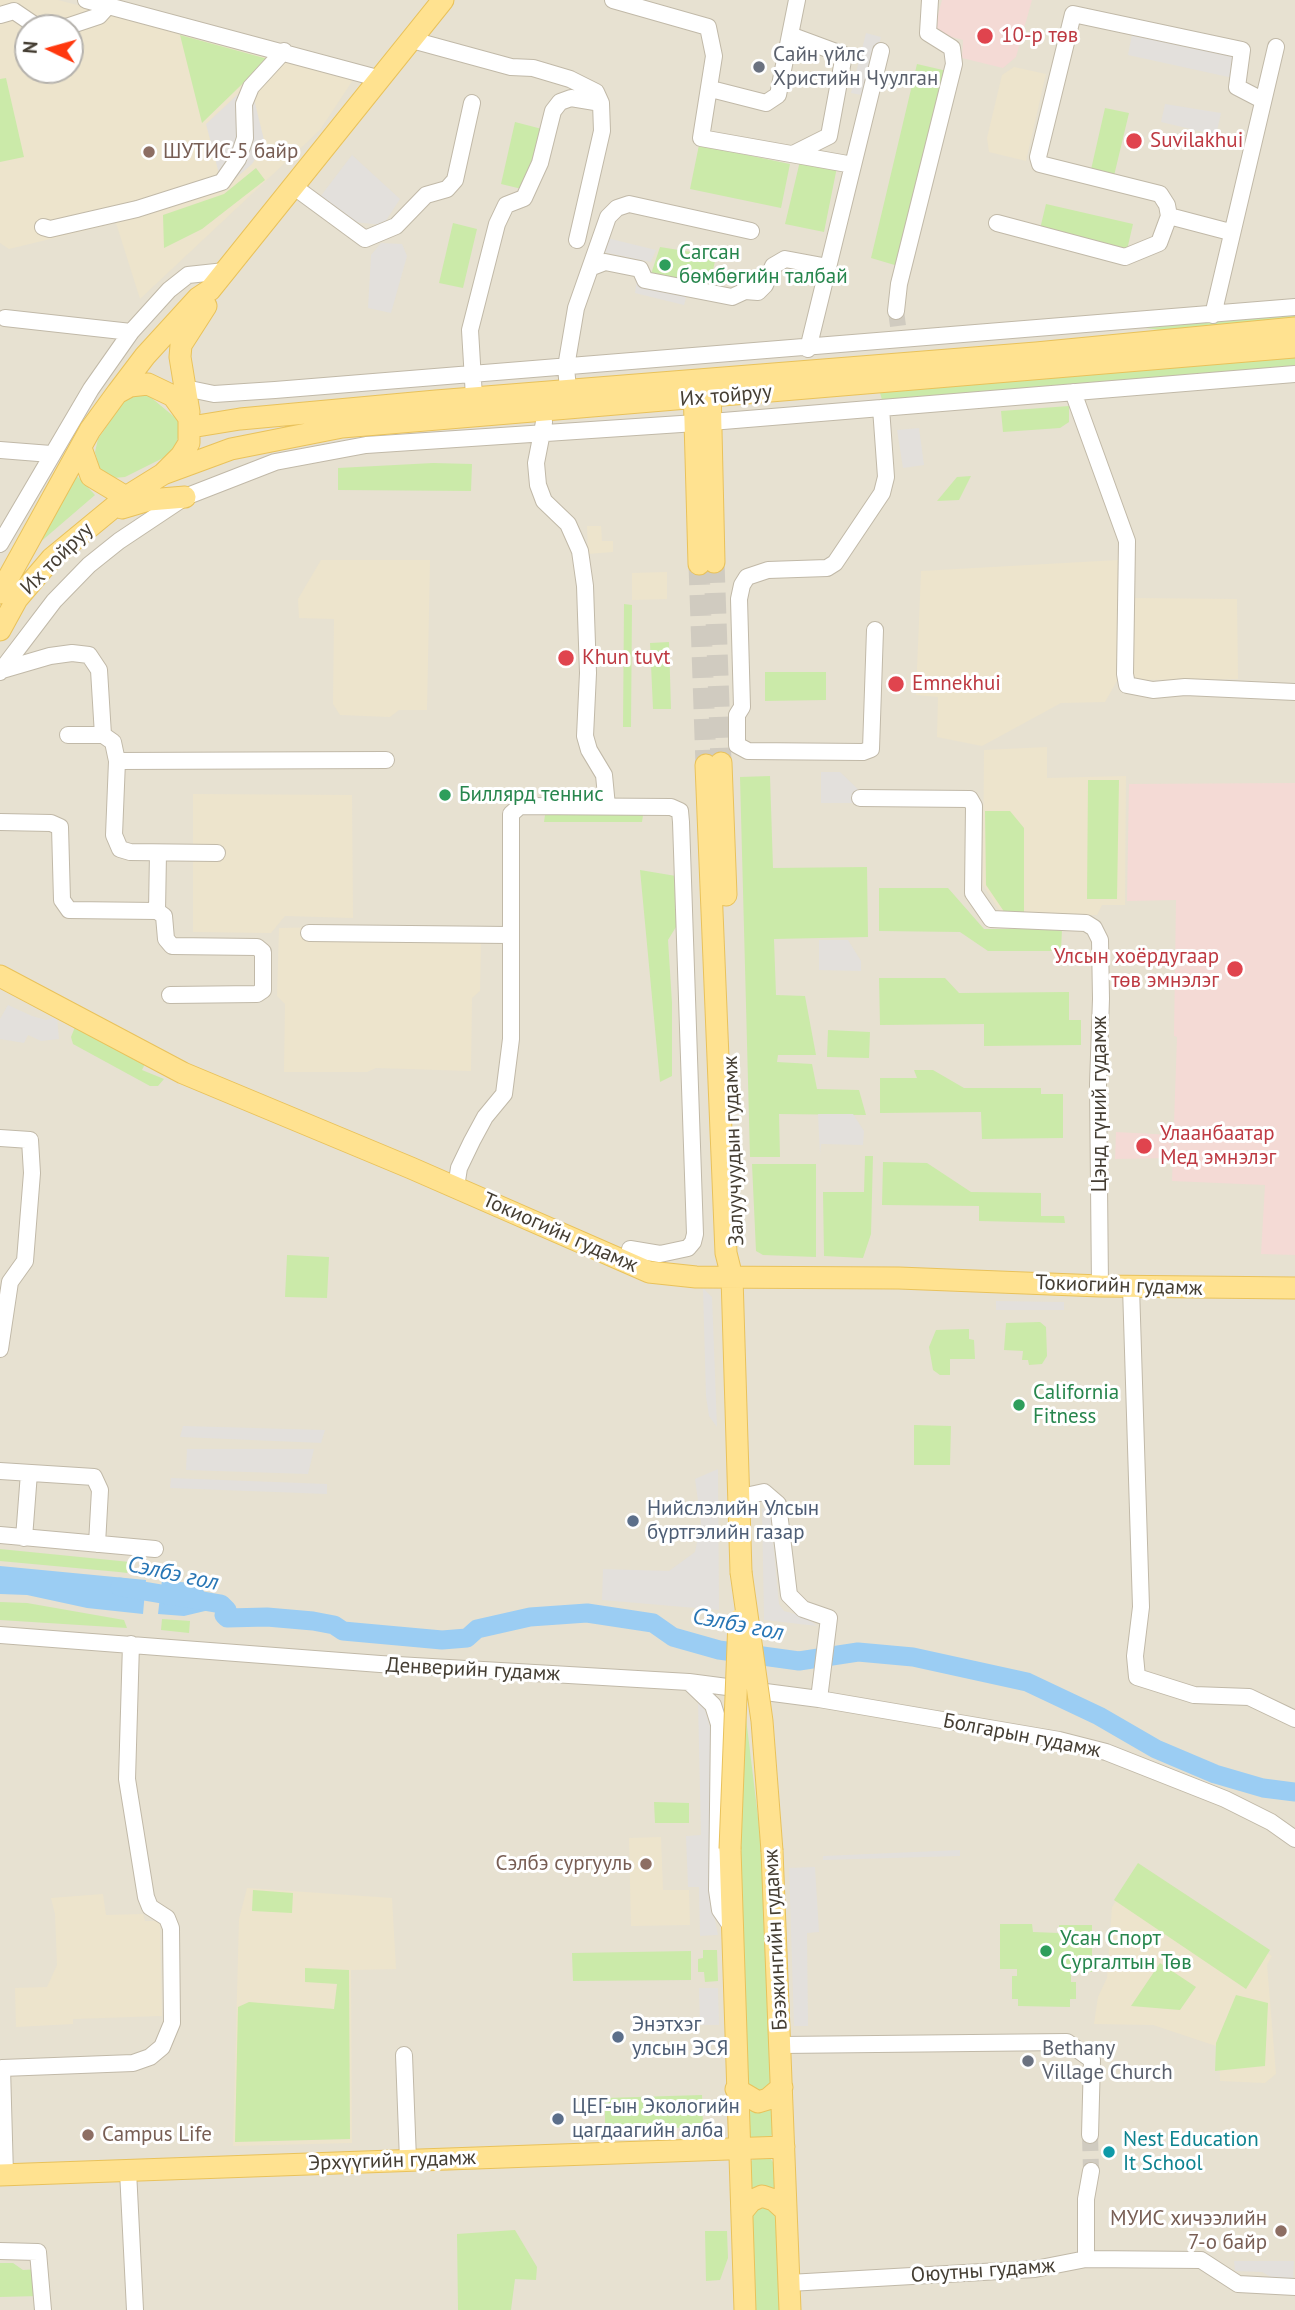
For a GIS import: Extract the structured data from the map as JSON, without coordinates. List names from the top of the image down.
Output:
{
  "streets": {
    "main road": [
      "Их тойруу",
      "Залуучуудын гудамж",
      "Токиогийн гудамж",
      "Бээжингийн гудамж",
      "Эрхүүгийн гудамж"
    ],
    "street": [
      "Цэнд гүний гудамж",
      "Денверийн гудамж",
      "Болгарын гудамж",
      "Оюутны гудамж"
    ]
  },
  "crossings": [
    ["Цэнд гүний гудамж", "Токиогийн гудамж"],
    ["Залуучуудын гудамж", "Токиогийн гудамж"],
    ["Залуучуудын гудамж", "Бээжингийн гудамж"],
    ["Токиогийн гудамж", "Бээжингийн гудамж"],
    ["Денверийн гудамж", "Болгарын гудамж"],
    ["Бээжингийн гудамж", "Эрхүүгийн гудамж"],
    ["Бээжингийн гудамж", "Оюутны гудамж"]
  ],
  "water": ["Сэлбэ гол"],
  "places": [
    "10-р төв",
    "Сайн үйлс Христийн Чуулган",
    "Suvilakhui",
    "ШУТИС-5 байр",
    "Сагсан бөмбөгийн талбай",
    "Khun tuvt",
    "Emnekhui",
    "Биллярд теннис",
    "Улсын хоёрдугаар төв эмнэлэг",
    "Улаанбаатар Мед эмнэлэг",
    "California Fitness",
    "Нийслэлийн Улсын бүртгэлийн газар",
    "Сэлбэ сургууль",
    "Усан Спорт Сургалтын Төв",
    "Энэтхэг улсын ЭСЯ",
    "Bethany Village Church",
    "ЦЕГ-ын Экологийн цагдаагийн алба",
    "Campus Life",
    "Nest Education It School",
    "МУИС хичээлийн 7-о байр"
  ],
  "north": "left"
}
